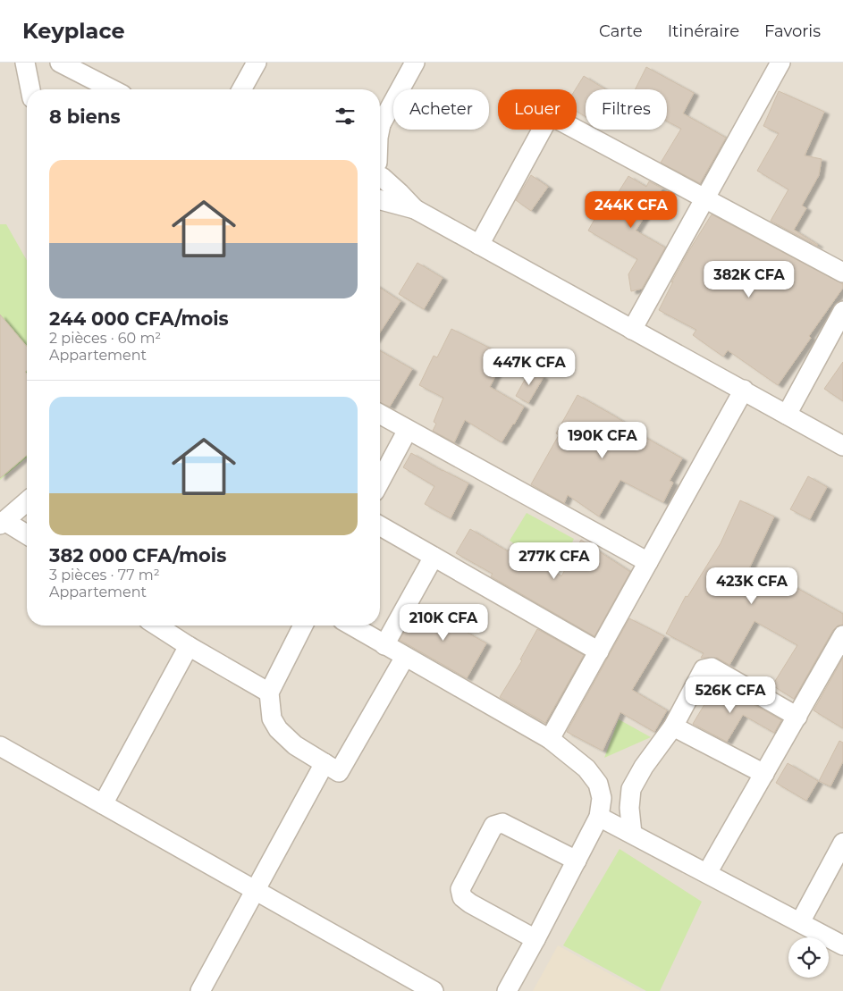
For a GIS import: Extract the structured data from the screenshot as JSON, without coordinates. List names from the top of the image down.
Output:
{
  "page": {
    "header": "Keyplace",
    "nav": ["Carte", "Itinéraire", "Favoris"],
    "chip": ["Acheter", "Louer", "Filtres"],
    "heading": "8 biens",
    "list": [
      {
        "name": "244 000 CFA/mois",
        "note": "2 pièces · 60 m² · Appartement"
      },
      {
        "name": "382 000 CFA/mois",
        "note": "3 pièces · 77 m² · Appartement"
      }
    ],
    "price": [
      "244K CFA",
      "382K CFA",
      "447K CFA",
      "190K CFA",
      "277K CFA",
      "423K CFA",
      "210K CFA",
      "526K CFA"
    ]
  }
}
